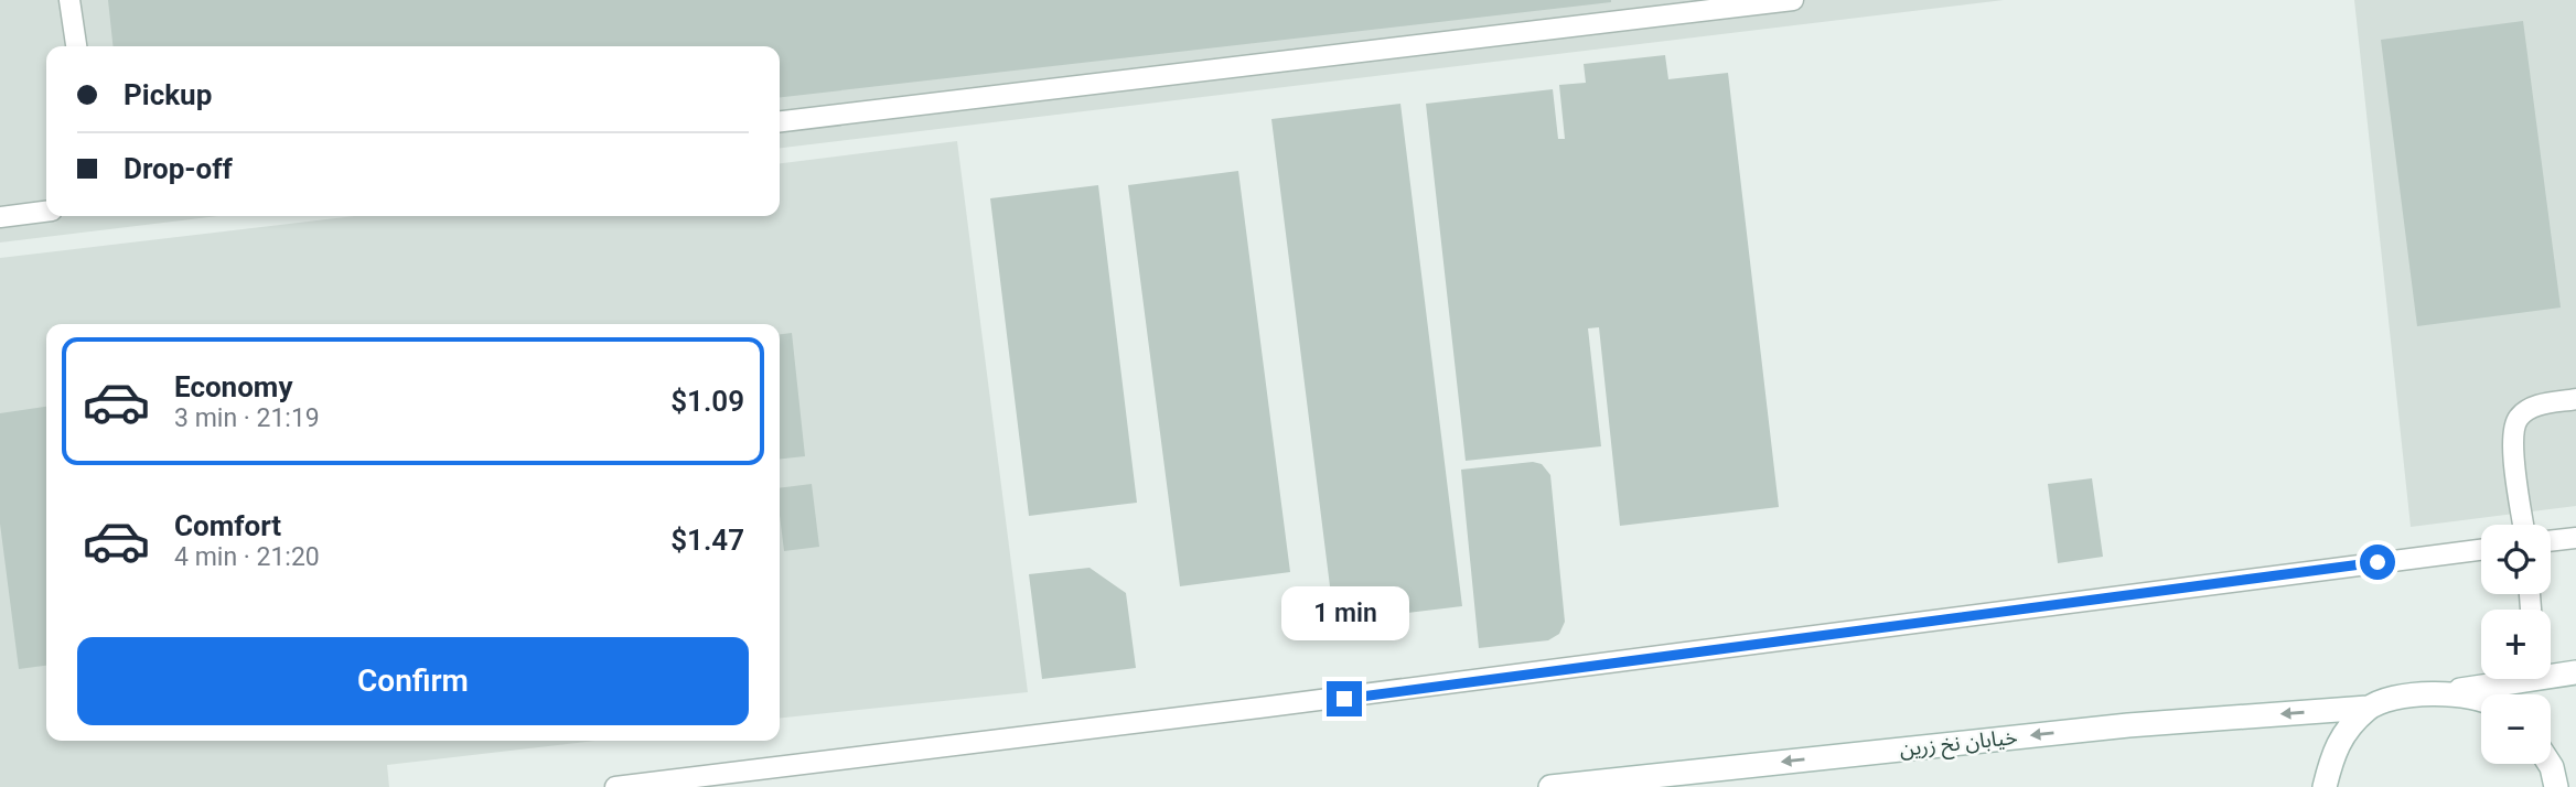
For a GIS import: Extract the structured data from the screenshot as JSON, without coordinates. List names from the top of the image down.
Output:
{
  "streets": {
    "street": ["خیابان نخ زرین"]
  },
  "one_way": ["خیابان نخ زرین"],
  "page": {
    "banner": ["Pickup", "Drop-off"],
    "list": [
      {
        "name": "Economy",
        "note": "3 min · 21:19",
        "value": "$1.09"
      },
      {
        "name": "Comfort",
        "note": "4 min · 21:20",
        "value": "$1.47"
      }
    ],
    "map_buttons": ["+", "−"],
    "bubble": "1 min",
    "buttons": "Confirm"
  }
}
